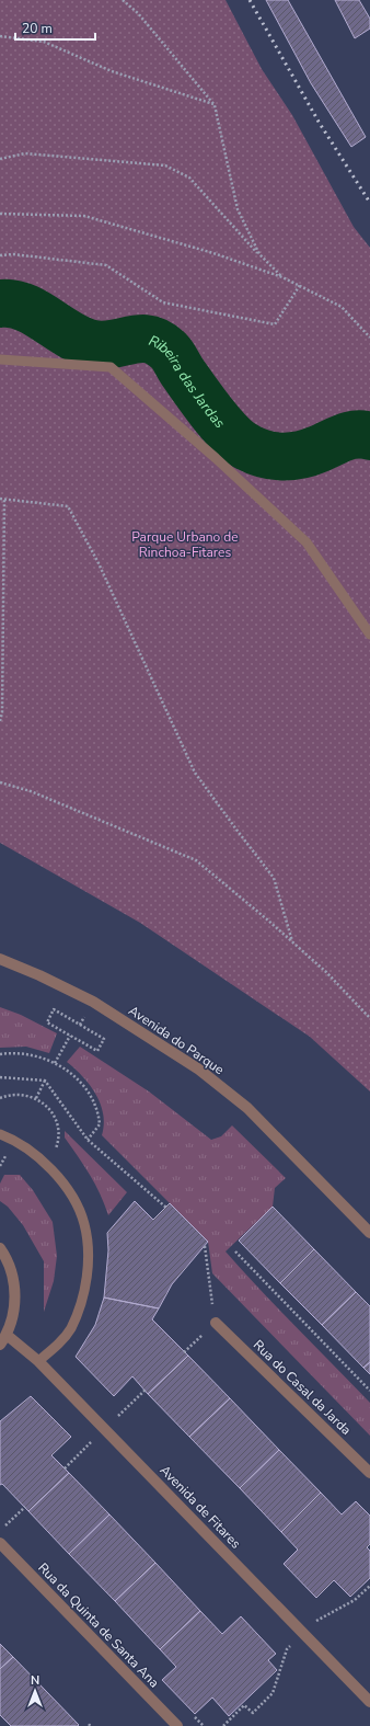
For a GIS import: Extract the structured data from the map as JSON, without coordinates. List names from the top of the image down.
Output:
{
  "streets": {
    "street": [
      "Avenida do Parque",
      "Rua do Casal da Jarda",
      "Avenida de Fitares",
      "Rua da Quinta de Santa Ana"
    ]
  },
  "water": ["Ribeira das Jardas"],
  "parks": ["Parque Urbano de Rinchoa-Fitares"],
  "scale_bar": "20 m",
  "north": "top"
}
